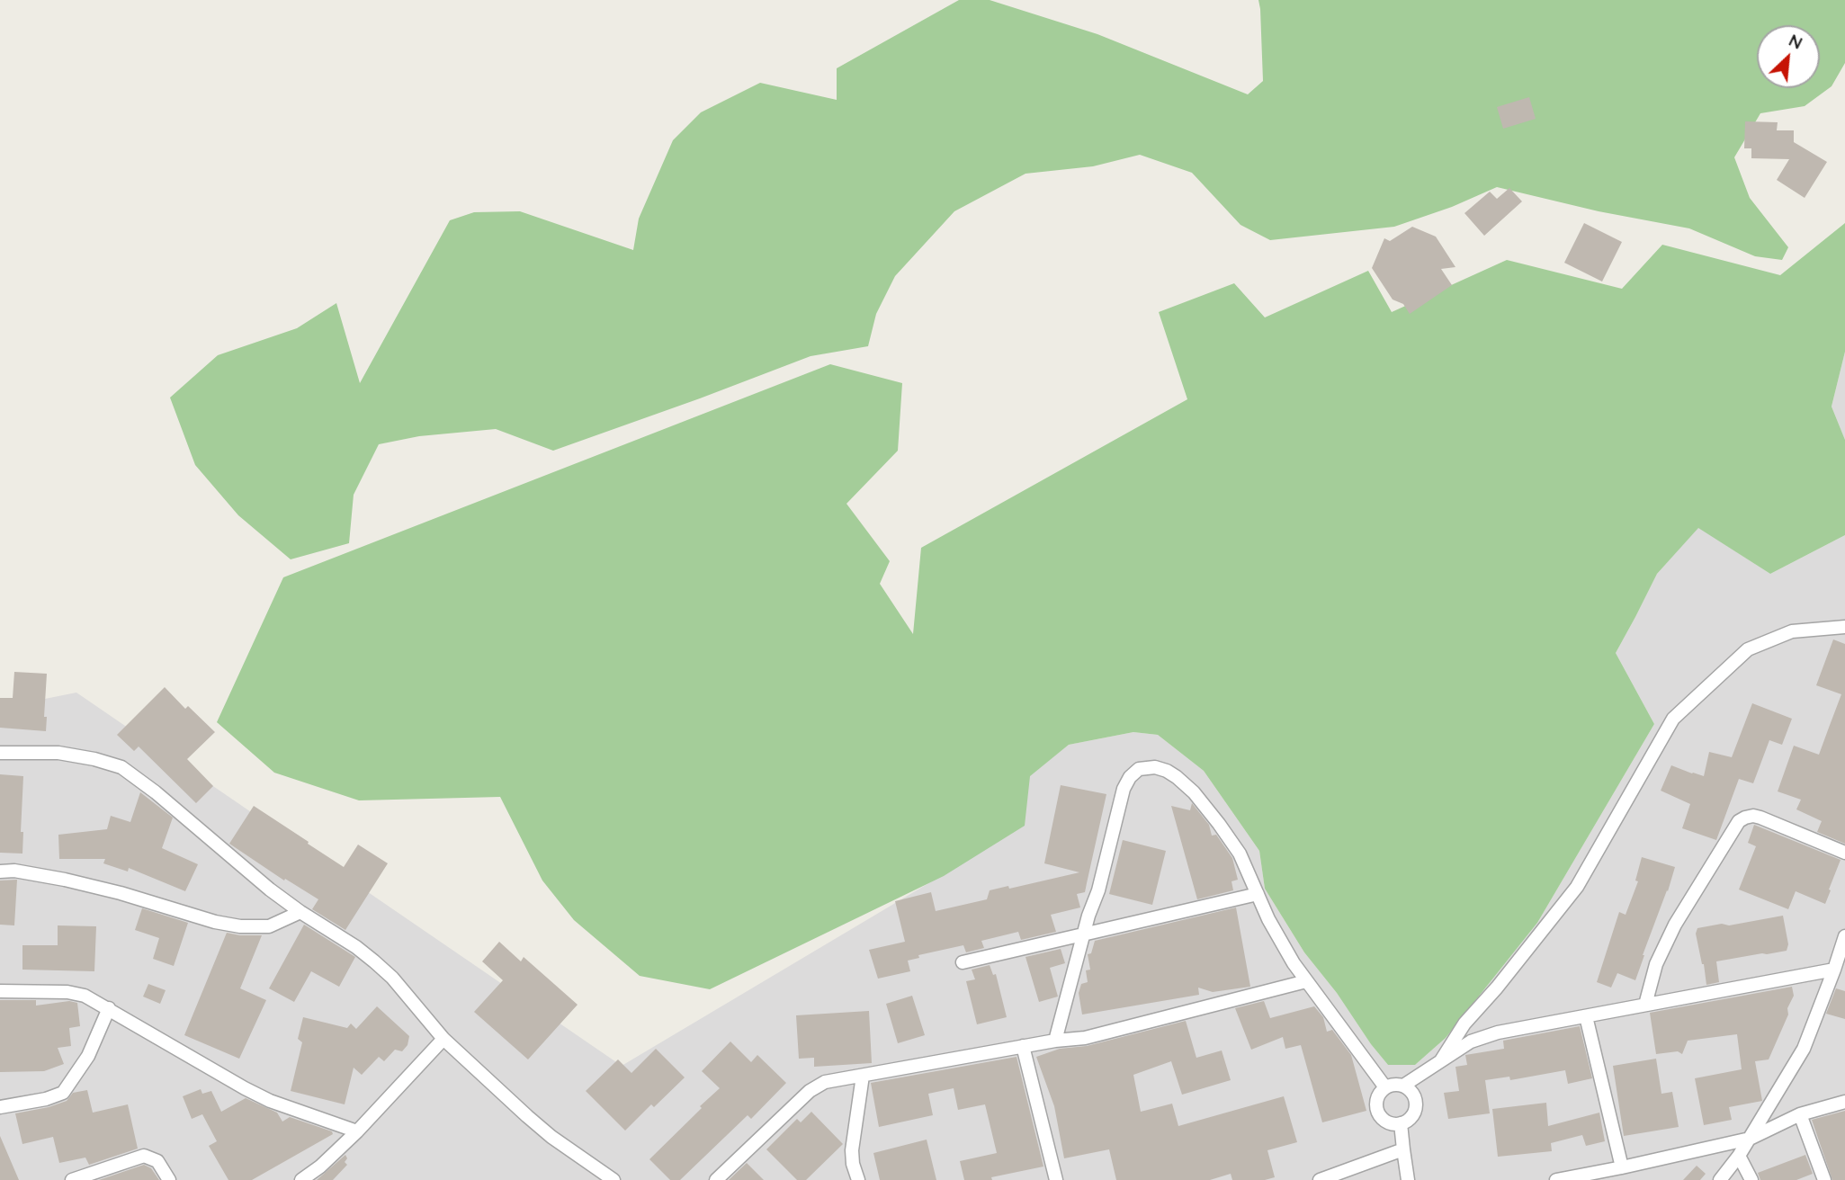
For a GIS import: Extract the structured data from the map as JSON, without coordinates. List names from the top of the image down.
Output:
{
  "north": "top right"
}
